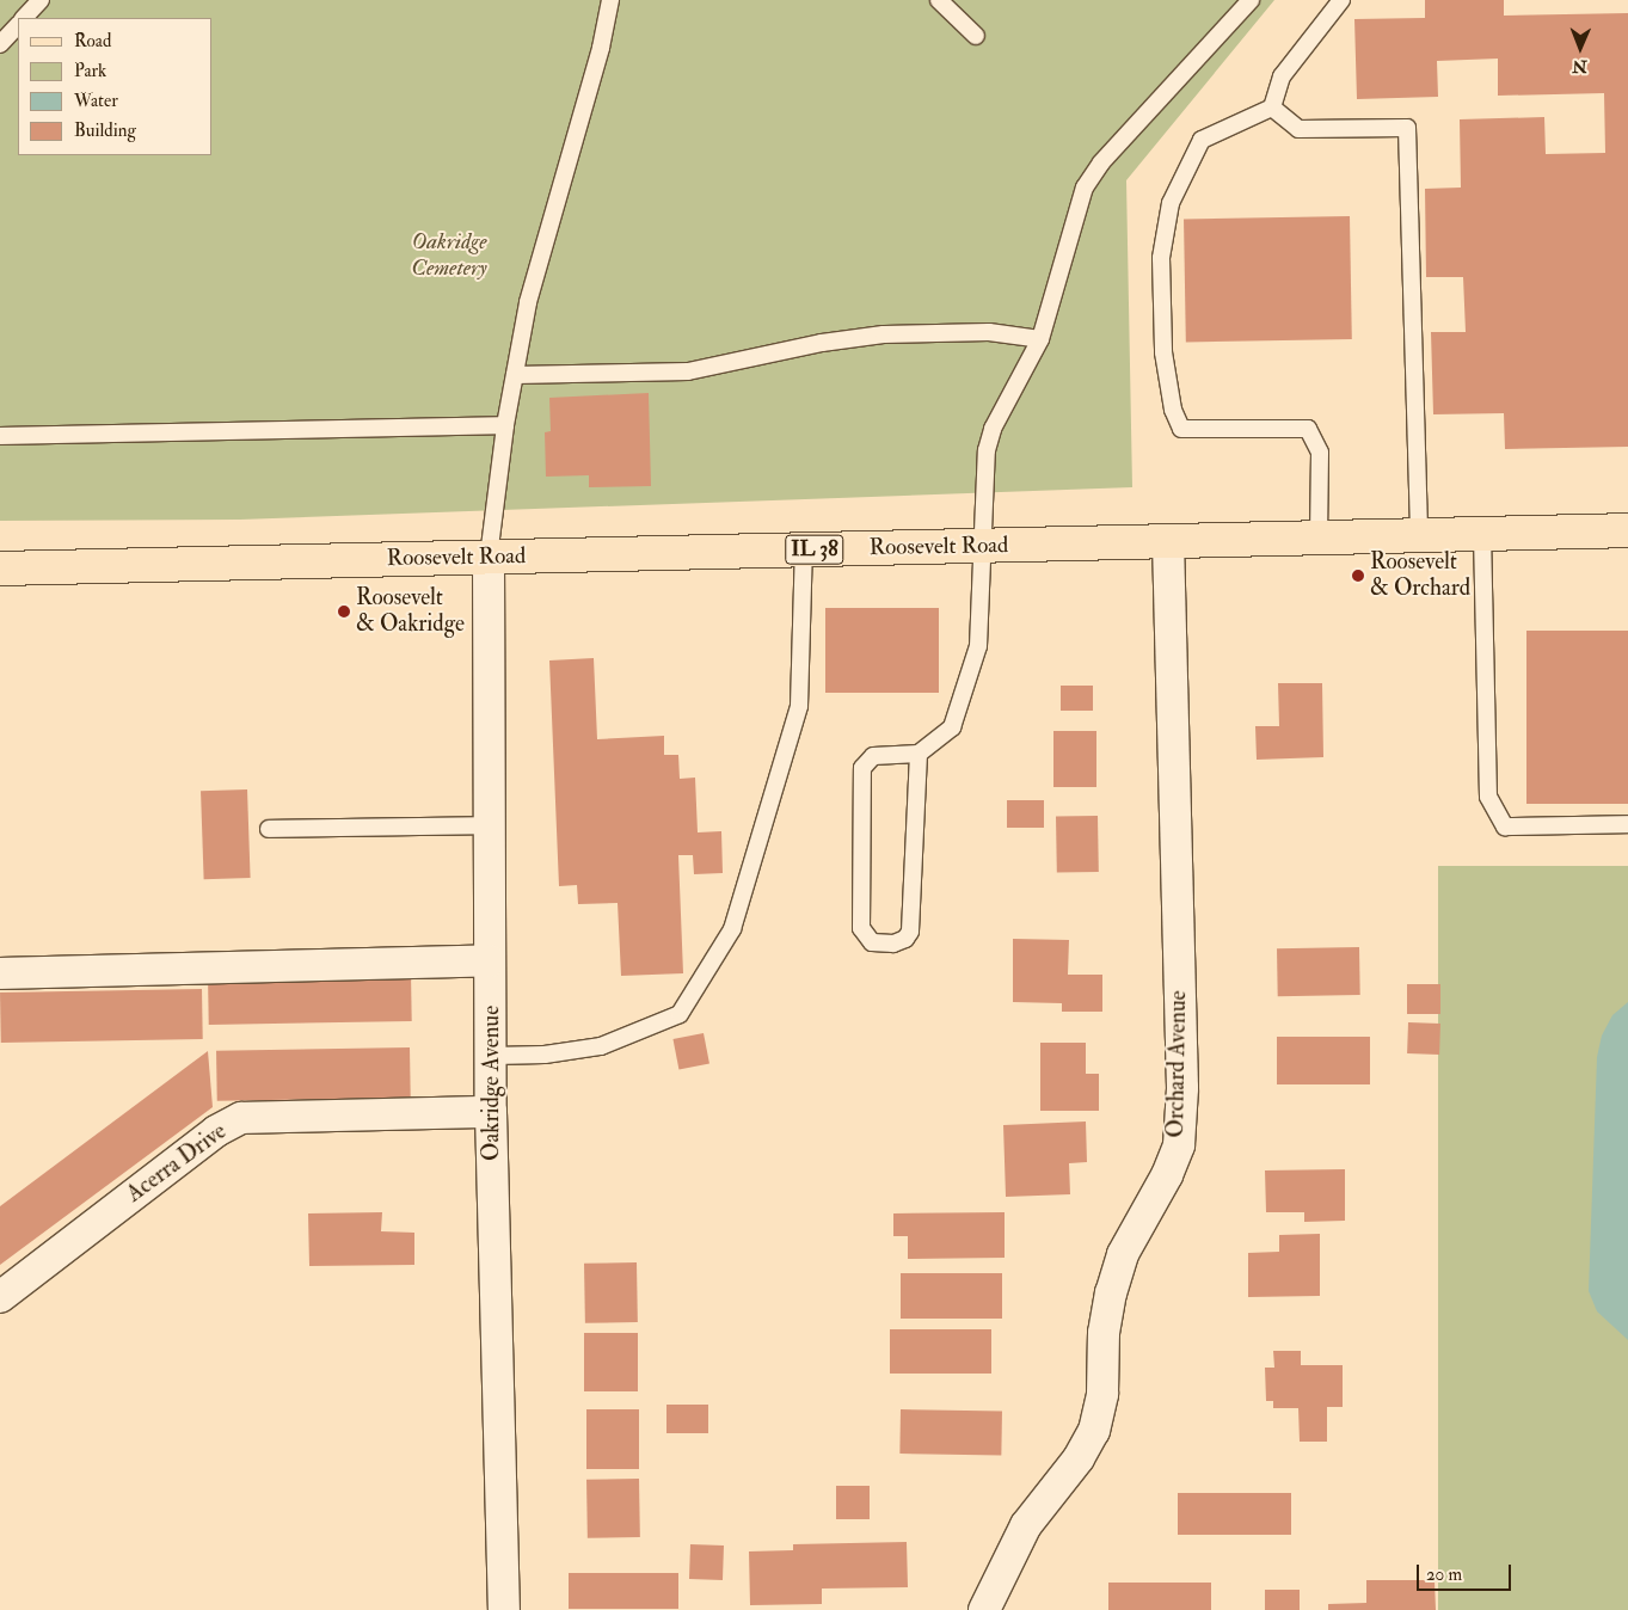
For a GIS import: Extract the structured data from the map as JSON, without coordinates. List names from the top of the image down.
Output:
{
  "streets": {
    "main road": ["Roosevelt Road", "IL 38"],
    "street": ["Orchard Avenue", "Oakridge Avenue", "Acerra Drive"]
  },
  "crossings": [
    ["Roosevelt Road", "Orchard Avenue"],
    ["Roosevelt Road", "Oakridge Avenue"],
    ["Oakridge Avenue", "Acerra Drive"]
  ],
  "parks": ["Oakridge Cemetery"],
  "places": ["Roosevelt & Orchard", "Roosevelt & Oakridge"],
  "legend": [
    "Road",
    "Park",
    "Water",
    "Building"
  ],
  "scale_bar": "20 m",
  "north": "bottom"
}
